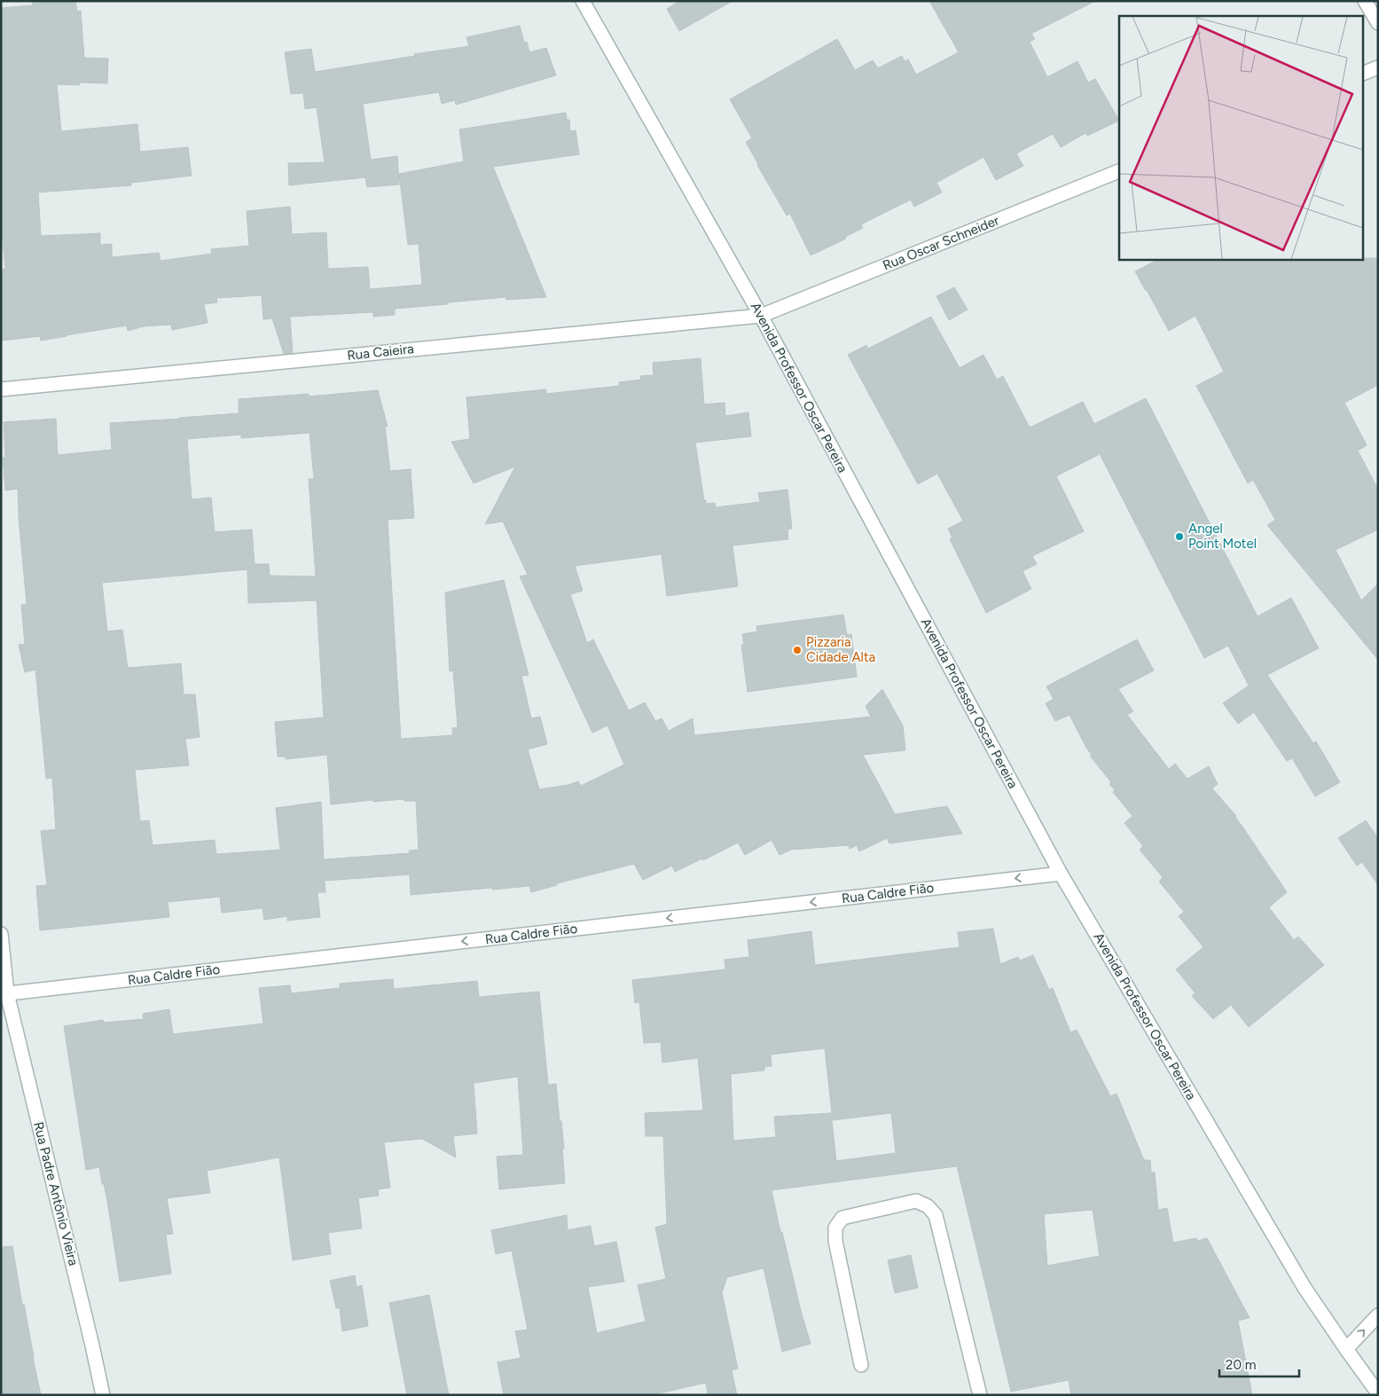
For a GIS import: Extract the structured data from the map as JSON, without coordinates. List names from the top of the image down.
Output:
{
  "streets": {
    "street": [
      "Rua Oscar Schneider",
      "Rua Caieira",
      "Avenida Professor Oscar Pereira",
      "Rua Caldre Fião",
      "Rua Padre Antônio Vieira"
    ]
  },
  "crossings": [
    ["Rua Oscar Schneider", "Rua Caieira"],
    ["Rua Oscar Schneider", "Avenida Professor Oscar Pereira"],
    ["Rua Caieira", "Avenida Professor Oscar Pereira"],
    ["Avenida Professor Oscar Pereira", "Rua Caldre Fião"],
    ["Rua Caldre Fião", "Rua Padre Antônio Vieira"]
  ],
  "one_way": ["Rua Caldre Fião"],
  "places": ["Angel Point Motel", "Pizzaria Cidade Alta"],
  "scale_bar": "20 m"
}
